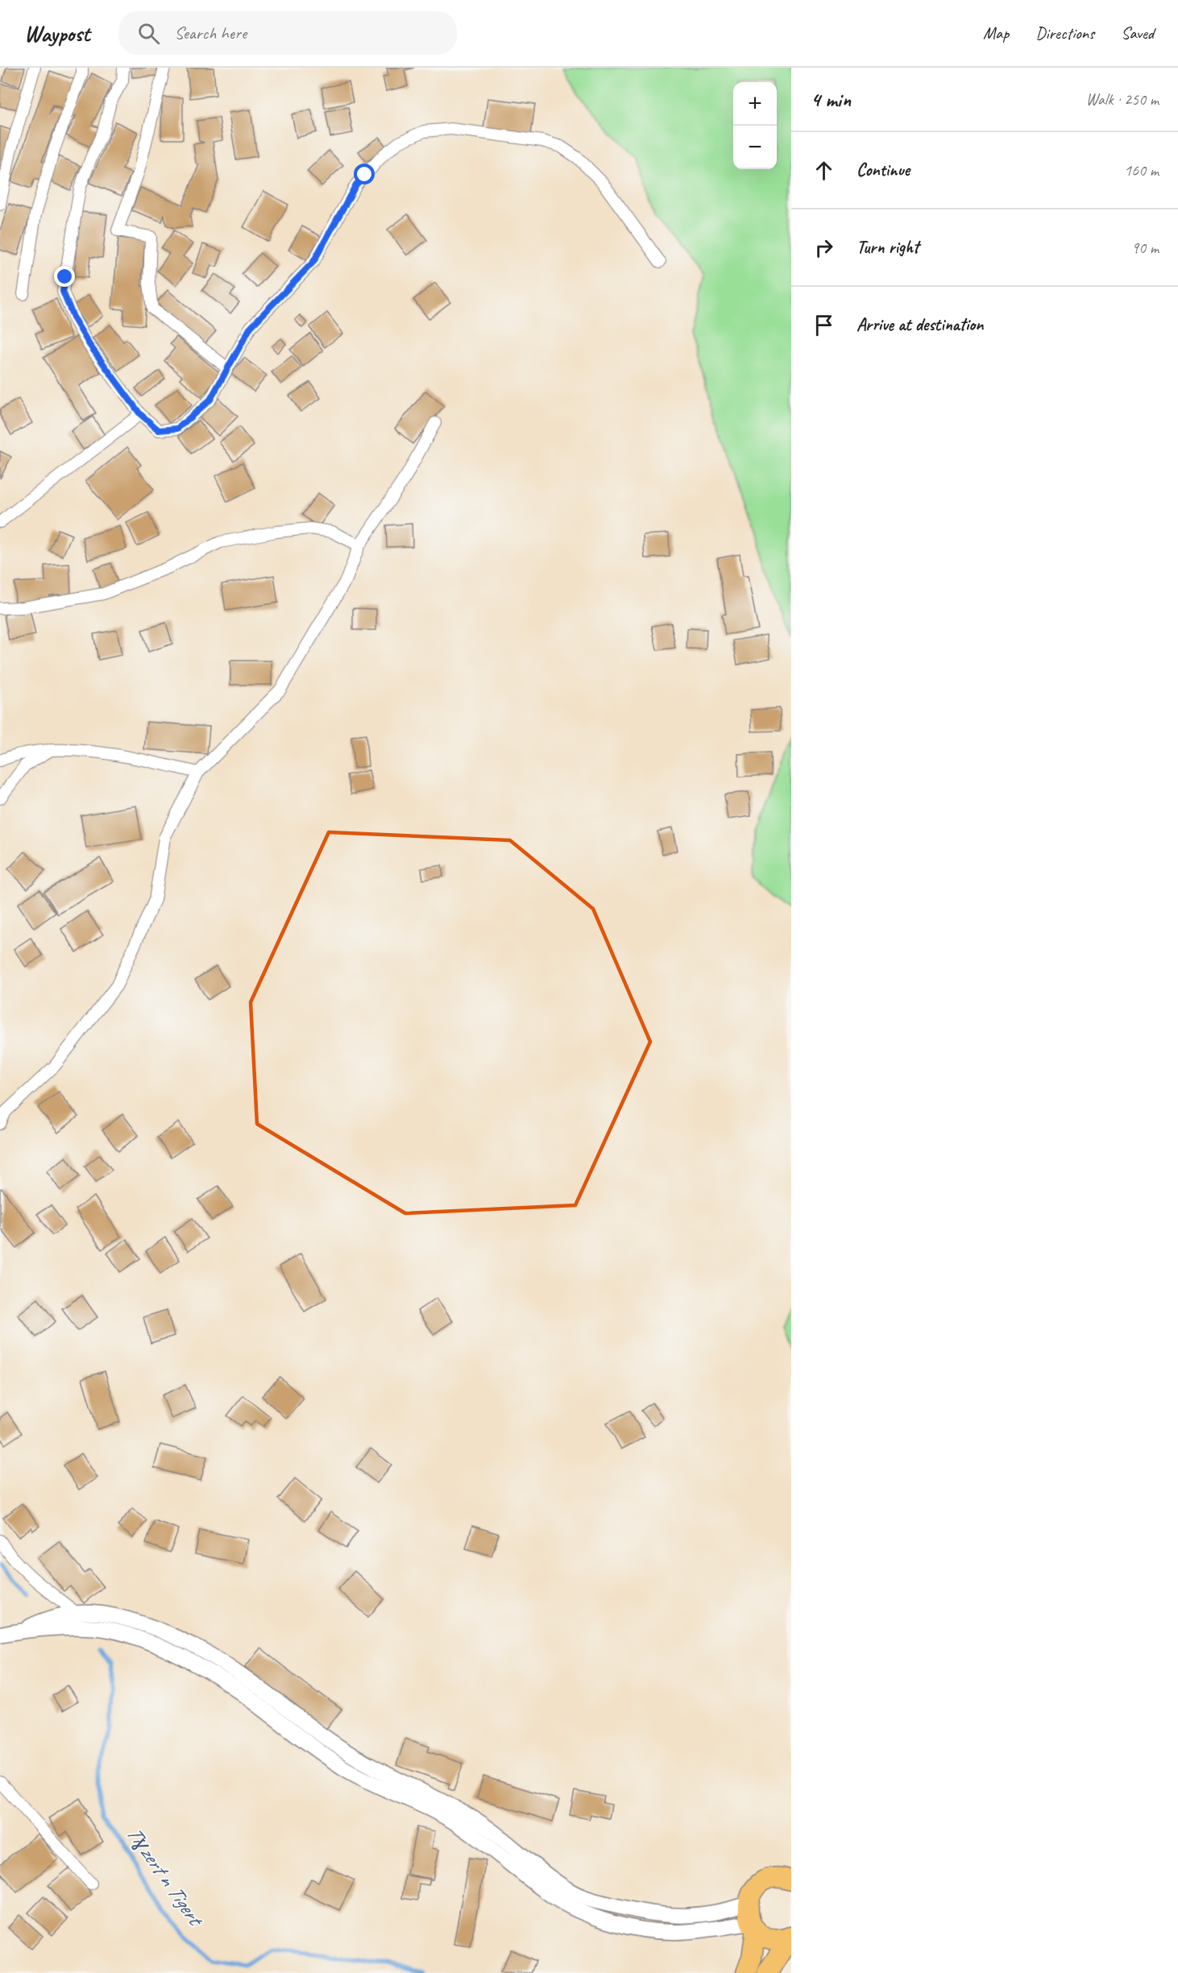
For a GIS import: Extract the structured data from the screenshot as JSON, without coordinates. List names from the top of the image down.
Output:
{
  "water": ["Tiɣzert n Tigert"],
  "page": {
    "header": "Waypost",
    "search": "Search here",
    "nav": ["Map", "Directions", "Saved"],
    "heading": ["4 min", "Walk · 250 m"],
    "map_buttons": ["+", "−"],
    "list": [
      ["Continue", "160 m"],
      ["Turn right", "90 m"],
      "Arrive at destination"
    ]
  }
}
